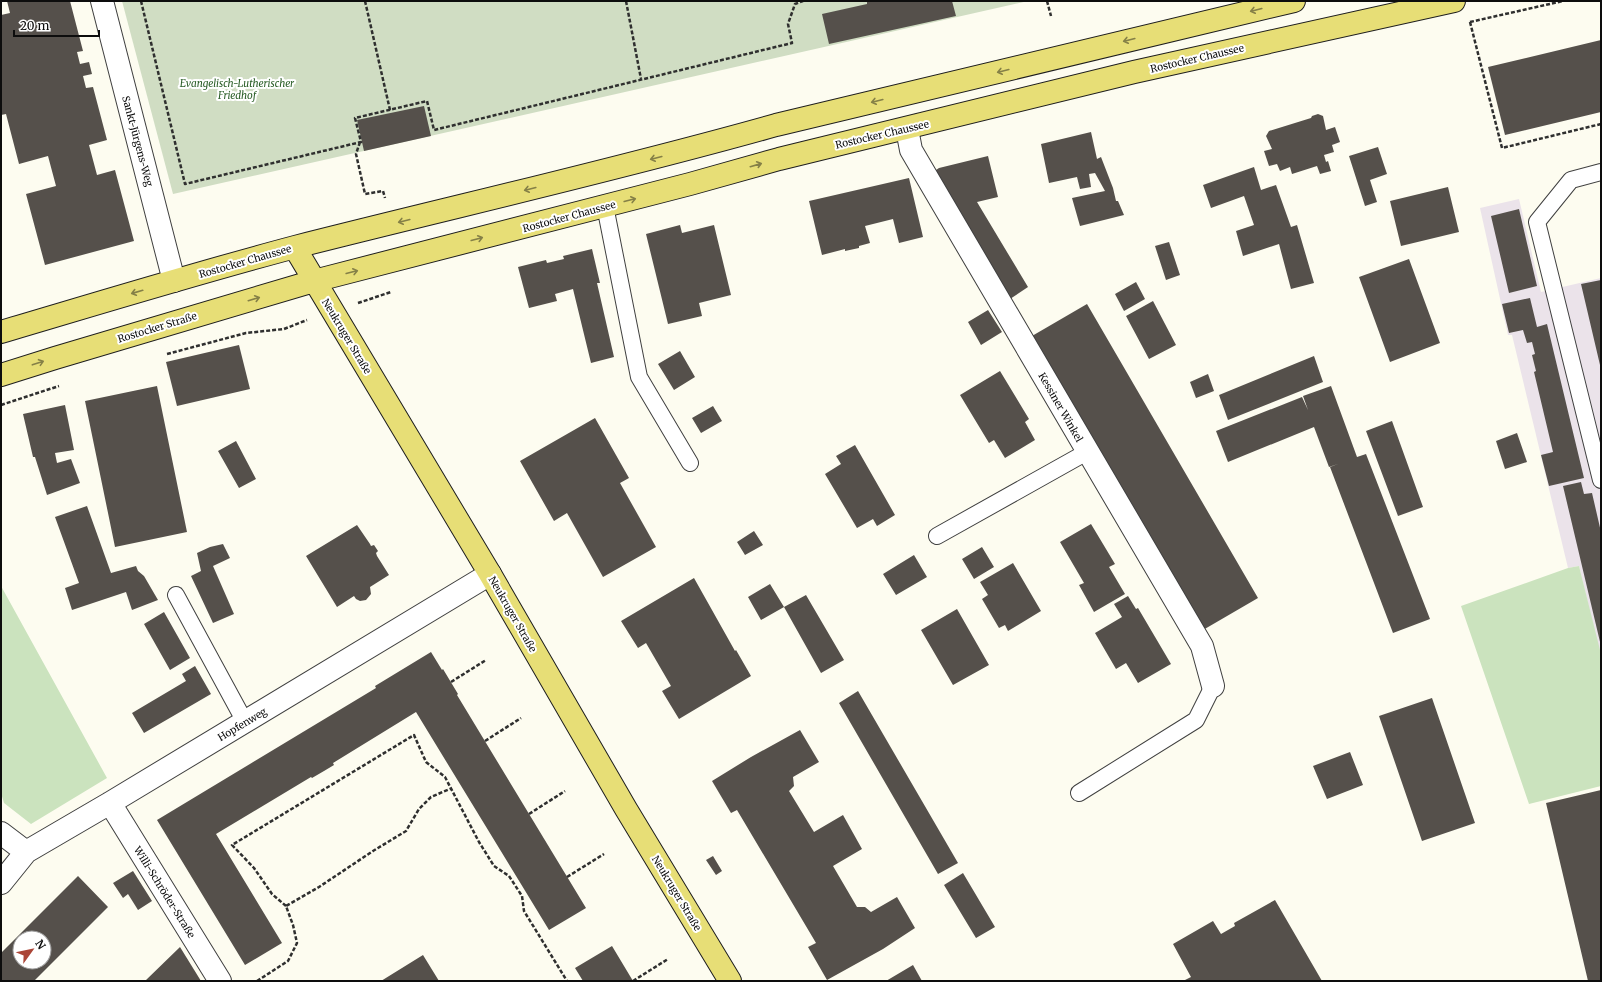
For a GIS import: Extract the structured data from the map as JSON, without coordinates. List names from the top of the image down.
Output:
{
  "streets": {
    "main road": ["Rostocker Chaussee", "Rostocker Straße", "Neukruger Straße"],
    "street": [
      "Sankt-Jürgens-Weg",
      "Kessiner Winkel",
      "Hopfenweg",
      "Willi-Schröder-Straße"
    ]
  },
  "crossings": [
    ["Rostocker Chaussee", "Sankt-Jürgens-Weg"],
    ["Rostocker Chaussee", "Rostocker Straße"],
    ["Rostocker Chaussee", "Neukruger Straße"],
    ["Rostocker Chaussee", "Kessiner Winkel"],
    ["Rostocker Straße", "Neukruger Straße"],
    ["Neukruger Straße", "Hopfenweg"],
    ["Hopfenweg", "Willi-Schröder-Straße"]
  ],
  "parks": ["Evangelisch-Lutherischer Friedhof"],
  "scale_bar": "20 m",
  "north": "top right"
}
